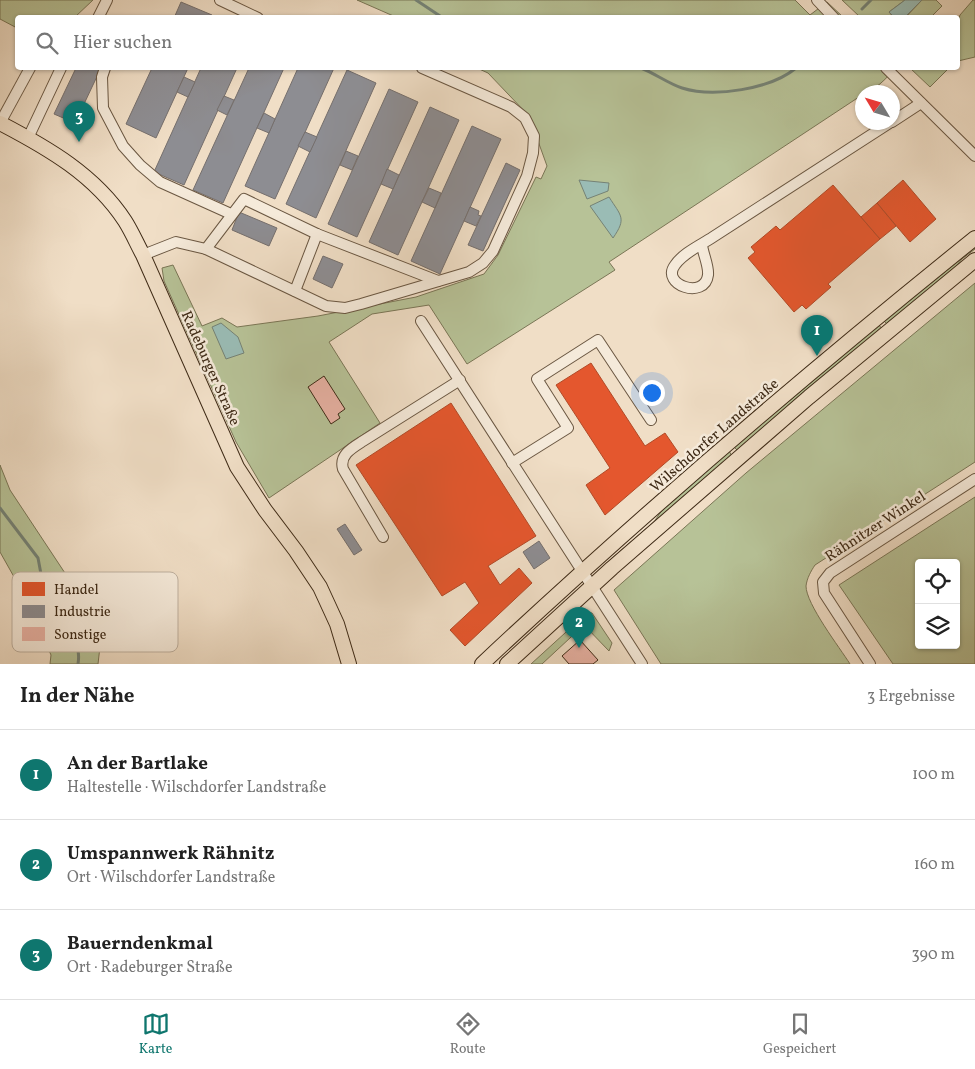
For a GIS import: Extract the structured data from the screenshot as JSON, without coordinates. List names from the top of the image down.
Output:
{
  "streets": {
    "main road": ["Radeburger Straße", "Wilschdorfer Landstraße"],
    "street": ["Rähnitzer Winkel"]
  },
  "legend": ["Handel", "Industrie", "Sonstige"],
  "north": "top left",
  "page": {
    "search": "Hier suchen",
    "pins": ["3", "1", "2"],
    "heading": ["In der Nähe", "3 Ergebnisse"],
    "list": [
      {
        "mark": "1",
        "name": "An der Bartlake",
        "note": "Haltestelle · Wilschdorfer Landstraße",
        "value": "100 m"
      },
      {
        "mark": "2",
        "name": "Umspannwerk Rähnitz",
        "note": "Ort · Wilschdorfer Landstraße",
        "value": "160 m"
      },
      {
        "mark": "3",
        "name": "Bauerndenkmal",
        "note": "Ort · Radeburger Straße",
        "value": "390 m"
      }
    ],
    "nav": ["Karte", "Route", "Gespeichert"]
  }
}
